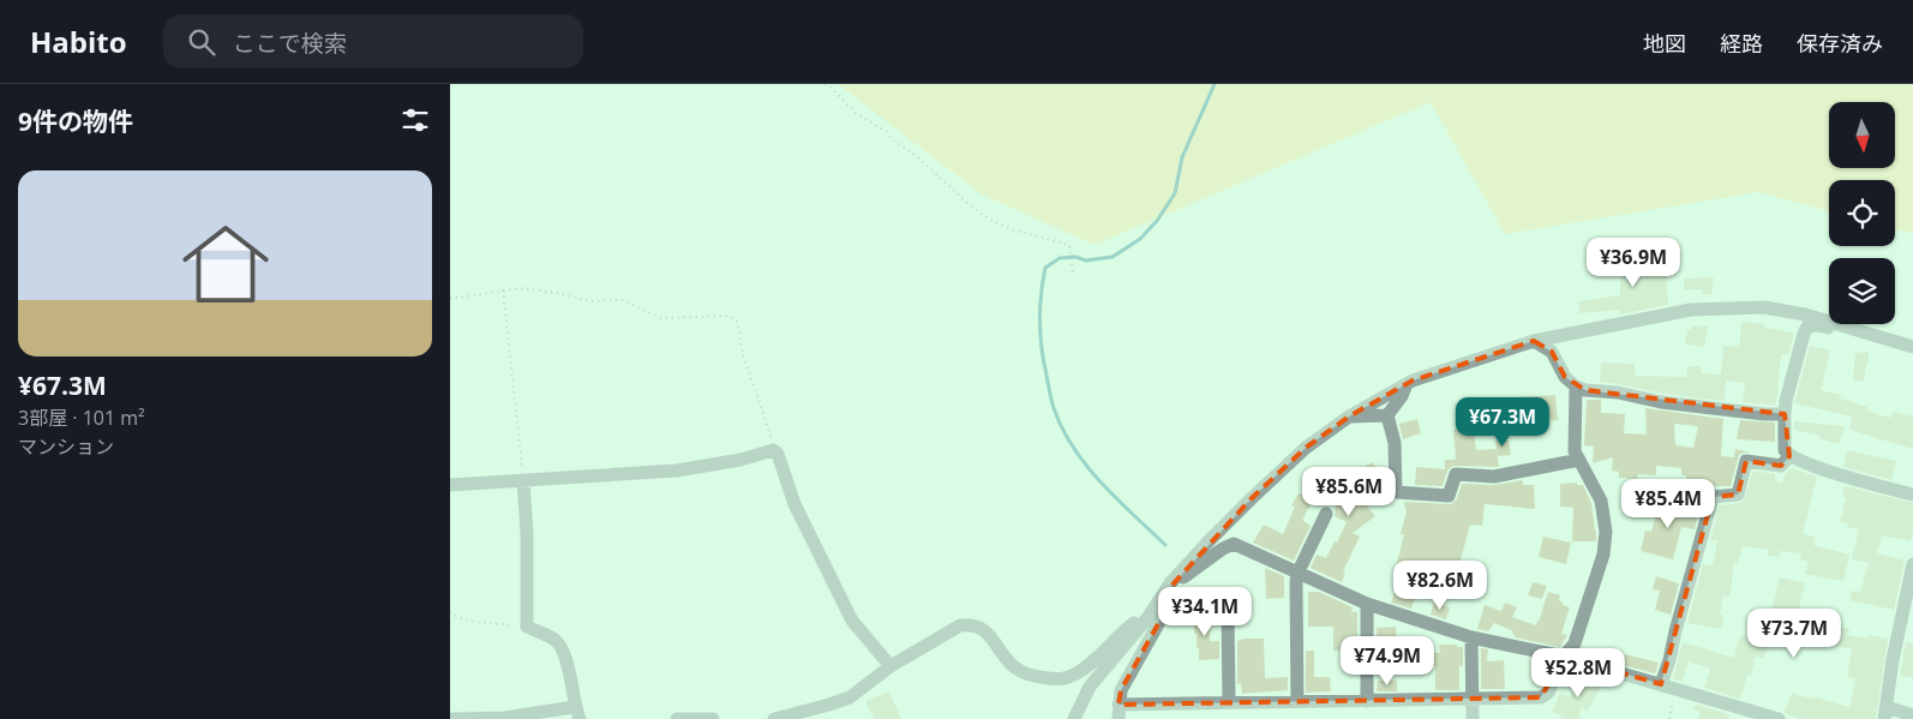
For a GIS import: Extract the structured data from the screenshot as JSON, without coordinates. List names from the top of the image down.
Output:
{
  "north": "bottom",
  "page": {
    "header": "Habito",
    "search": "ここで検索",
    "nav": ["地図", "経路", "保存済み"],
    "heading": "9件の物件",
    "list": [
      {
        "name": "¥67.3M",
        "note": "3部屋 · 101 m² · マンション"
      }
    ],
    "price": [
      "¥36.9M",
      "¥67.3M",
      "¥85.6M",
      "¥85.4M",
      "¥82.6M",
      "¥34.1M",
      "¥73.7M",
      "¥74.9M",
      "¥52.8M"
    ]
  }
}
